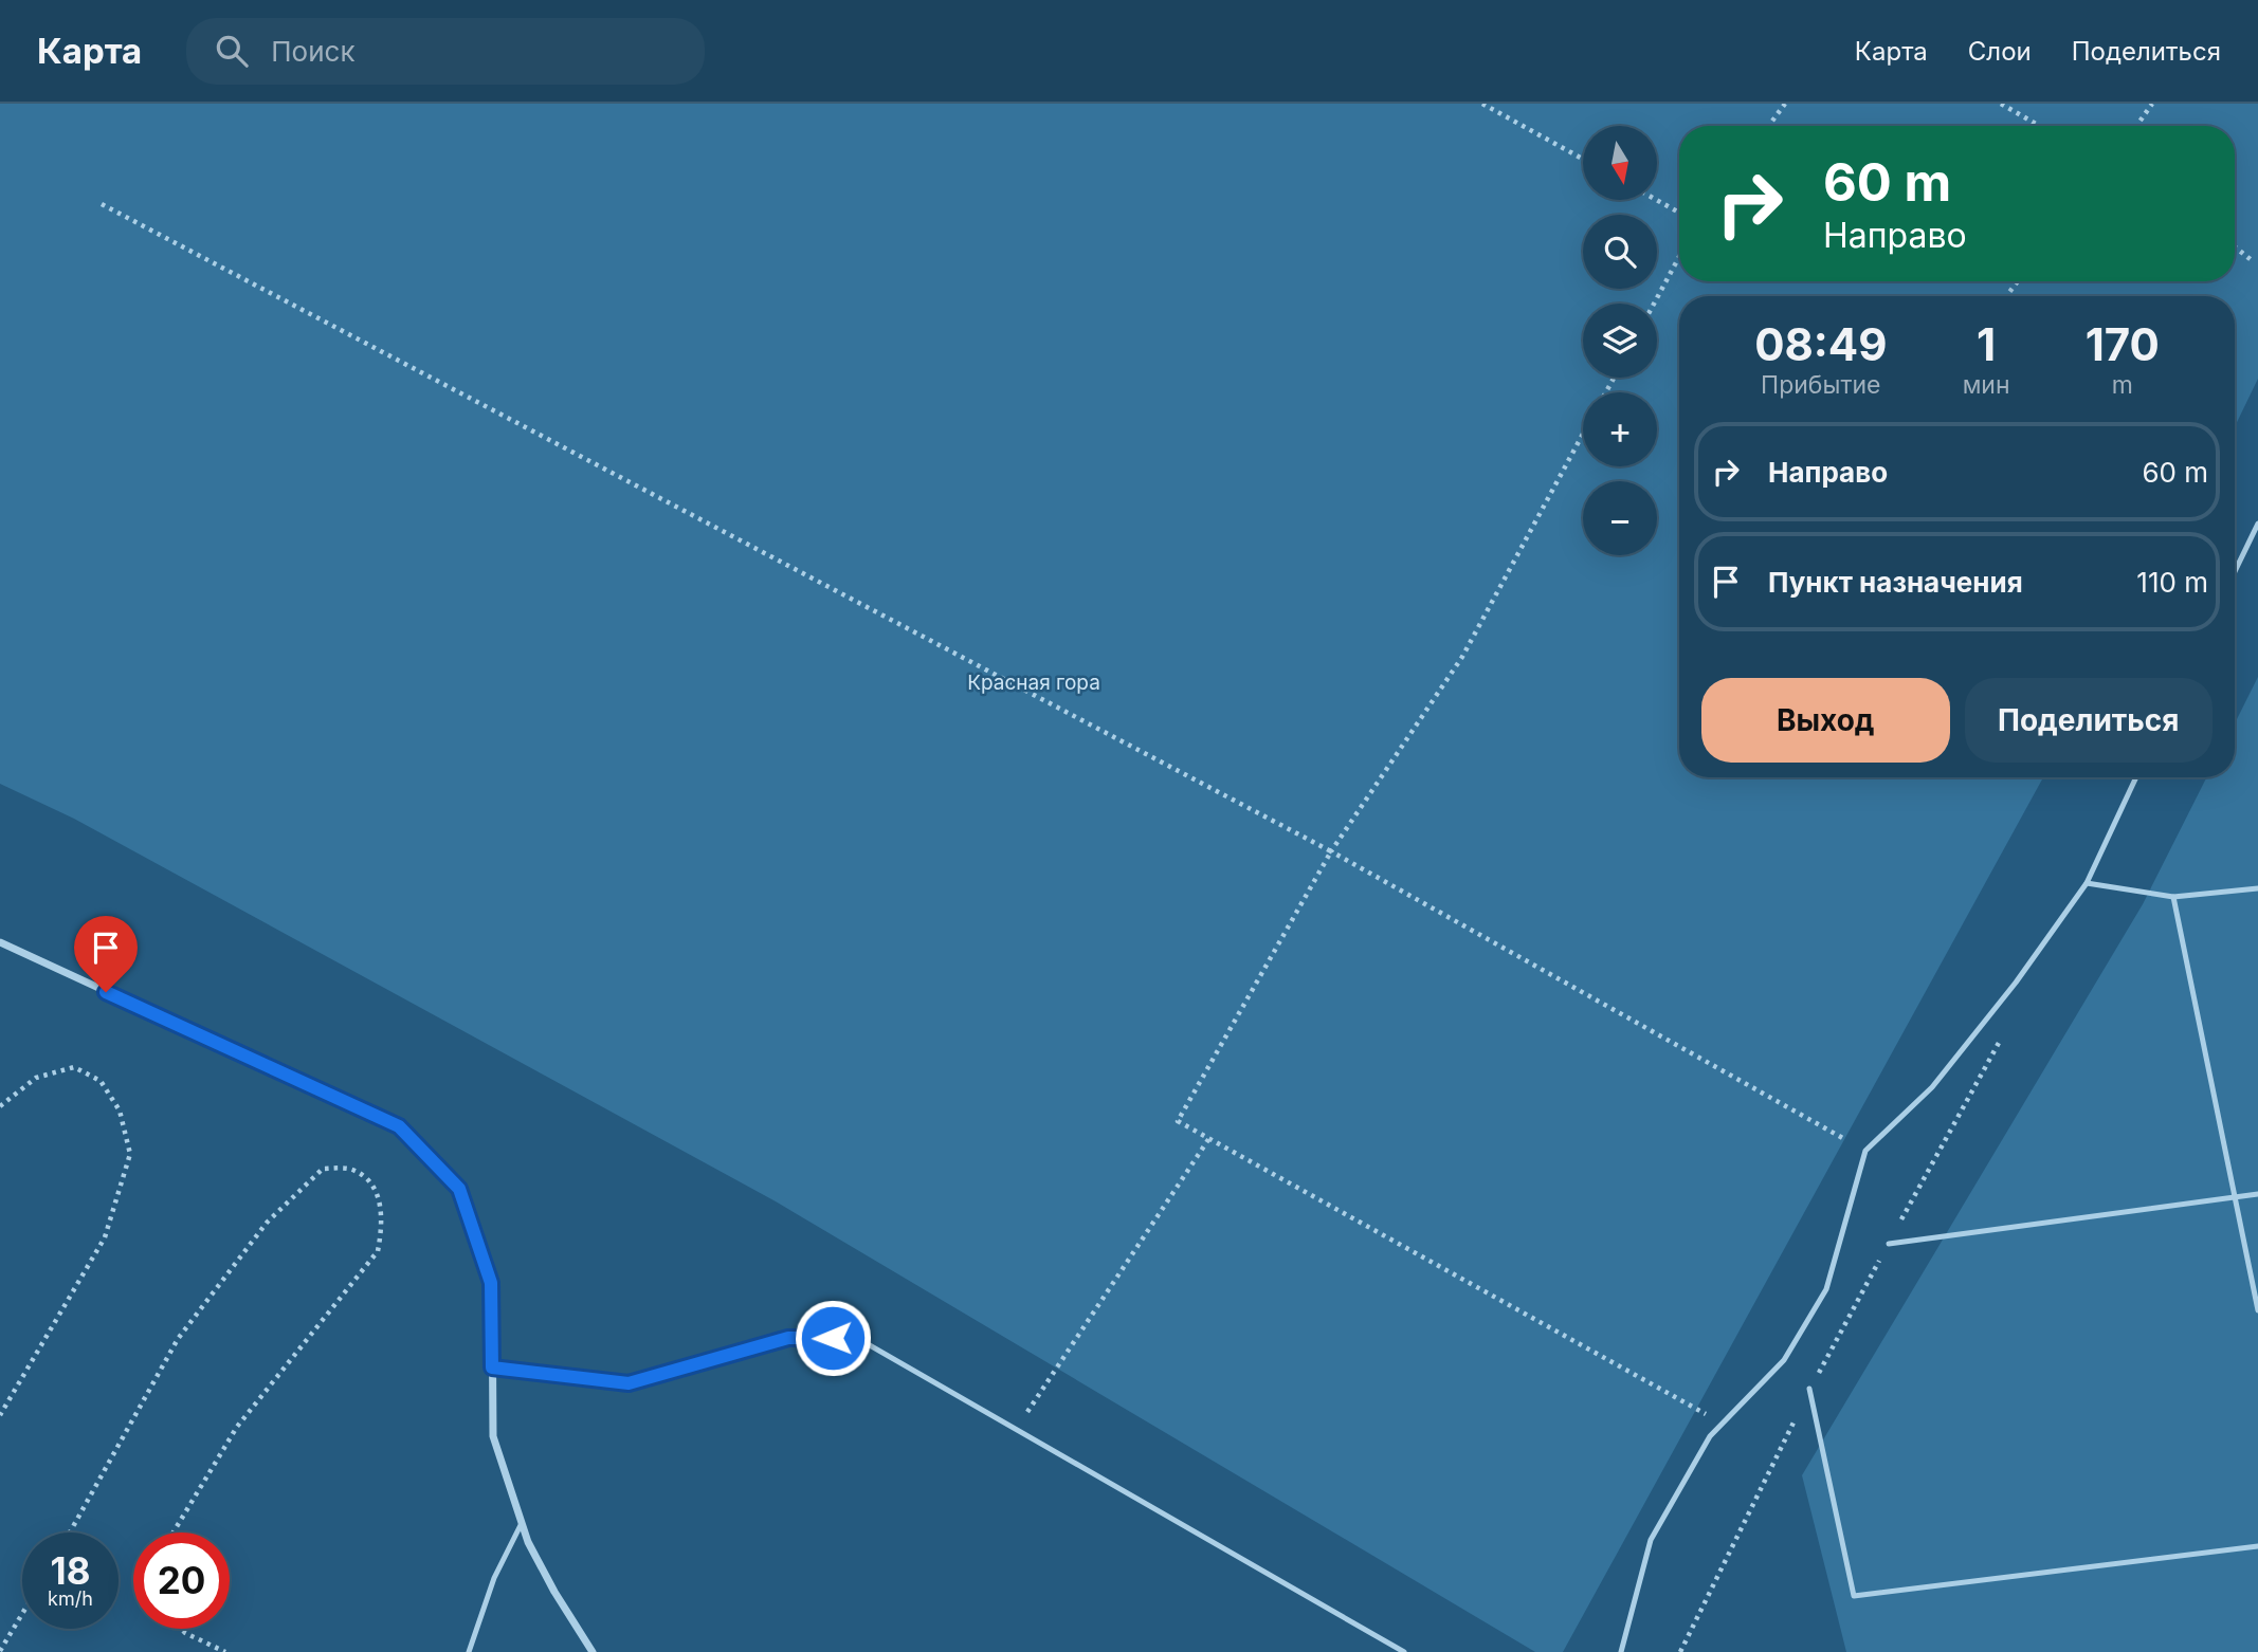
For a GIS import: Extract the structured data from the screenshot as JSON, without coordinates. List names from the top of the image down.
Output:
{
  "parks": ["Красная гора"],
  "north": "bottom",
  "page": {
    "header": "Карта",
    "search": "Поиск",
    "nav": ["Карта", "Слои", "Поделиться"],
    "map_buttons": ["+", "−"],
    "turn": ["60 m", "Направо"],
    "eta": [
      "08:49",
      "Прибытие",
      "1",
      "мин",
      "170",
      "m"
    ],
    "list": [
      {
        "name": "Направо",
        "value": "60 m"
      },
      {
        "name": "Пункт назначения",
        "value": "110 m"
      }
    ],
    "buttons": ["Выход", "Поделиться"],
    "speed": "18 km/h",
    "limit": "20"
  }
}
